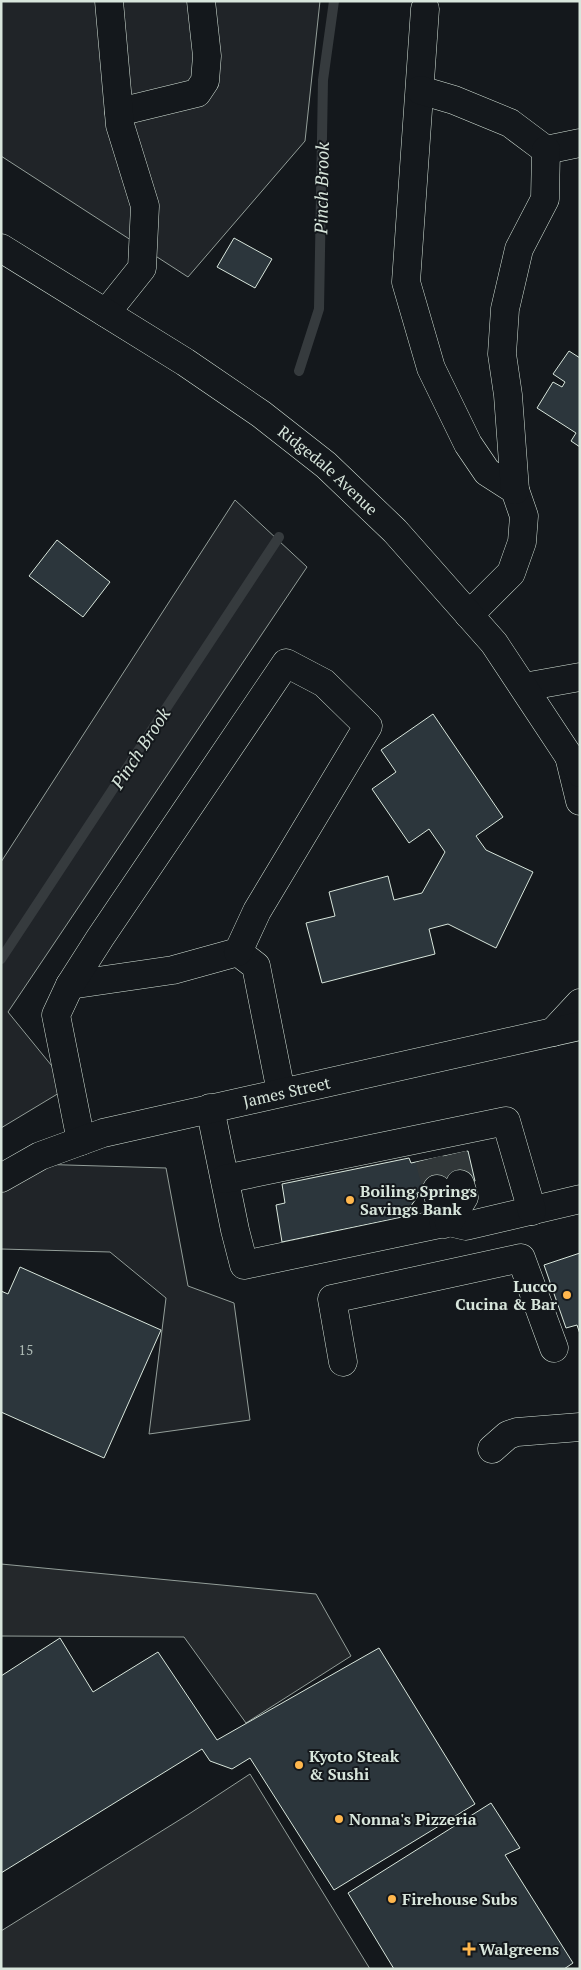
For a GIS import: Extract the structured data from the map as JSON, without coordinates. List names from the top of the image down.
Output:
{
  "streets": {
    "main road": ["Ridgedale Avenue", "James Street"]
  },
  "water": ["Pinch Brook"],
  "places": {
    "other": [
      "Boiling Springs Savings Bank",
      "Lucco Cucina & Bar",
      "Kyoto Steak & Sushi",
      "Nonna's Pizzeria",
      "Firehouse Subs"
    ],
    "health": ["Walgreens"]
  },
  "house_numbers": ["15"]
}
